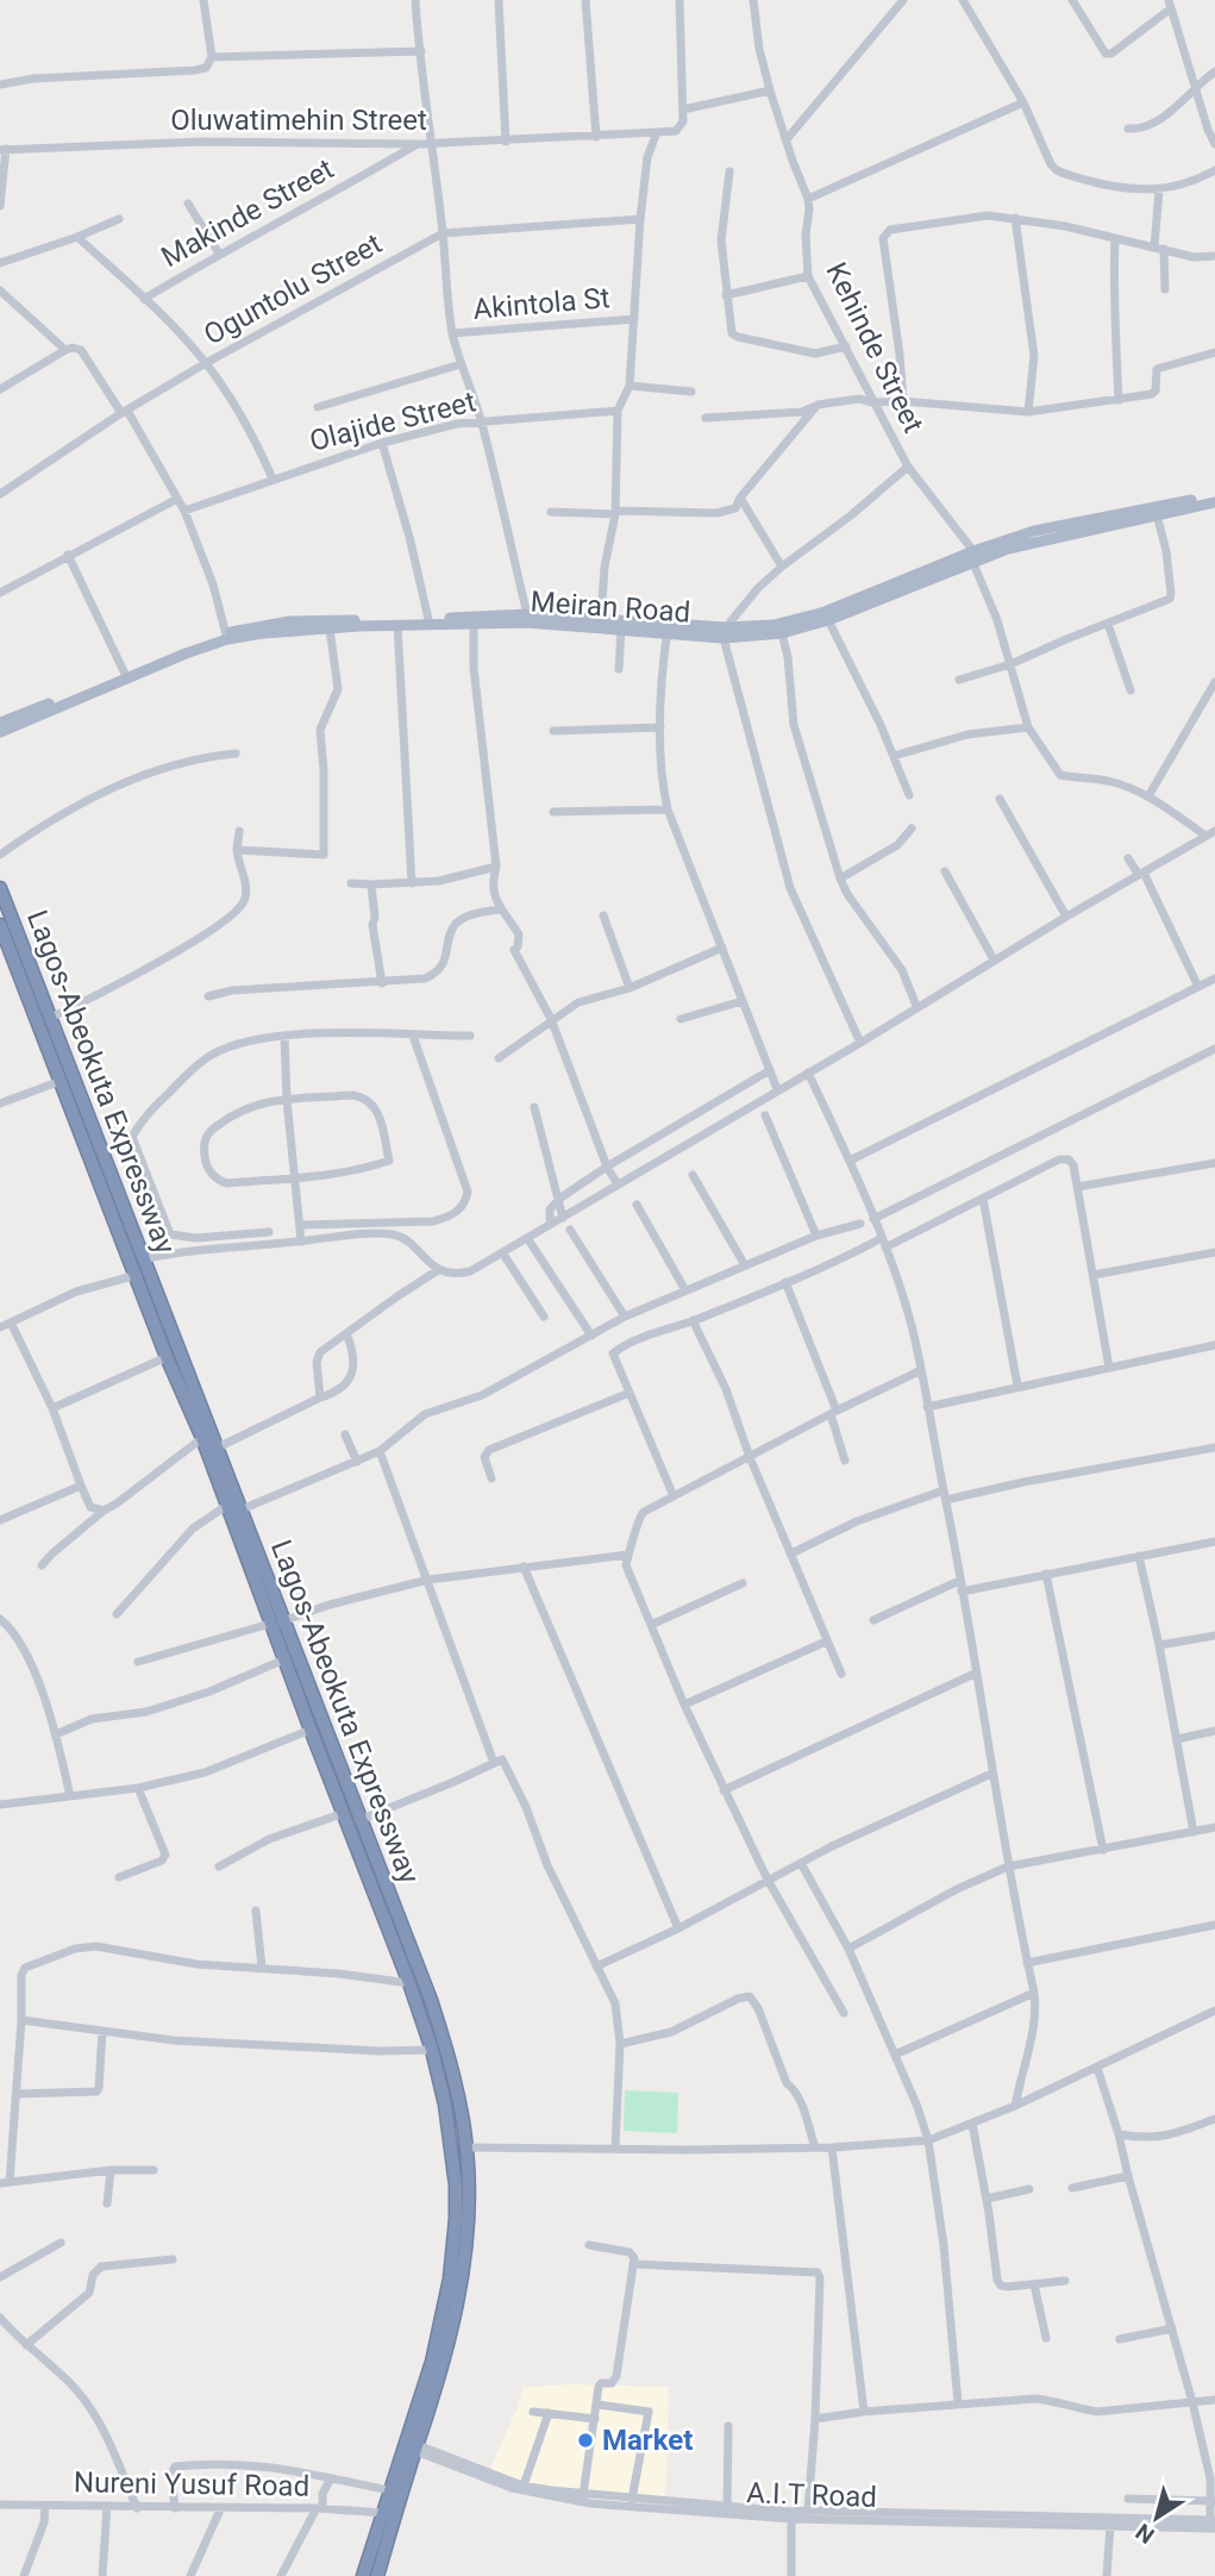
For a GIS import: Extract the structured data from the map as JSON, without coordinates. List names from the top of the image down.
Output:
{
  "streets": {
    "highway": ["Lagos-Abeokuta Expressway"],
    "main road": ["Meiran Road"],
    "street": [
      "Oluwatimehin Street",
      "Makinde Street",
      "Oguntolu Street",
      "Akintola St",
      "Kehinde Street",
      "Olajide Street",
      "Nureni Yusuf Road",
      "A.I.T Road"
    ]
  },
  "crossings": [
    ["Oluwatimehin Street", "Makinde Street"],
    ["Kehinde Street", "Meiran Road"],
    ["Lagos-Abeokuta Expressway", "Nureni Yusuf Road"],
    ["Lagos-Abeokuta Expressway", "A.I.T Road"]
  ],
  "places": ["Market"],
  "north": "bottom left"
}
